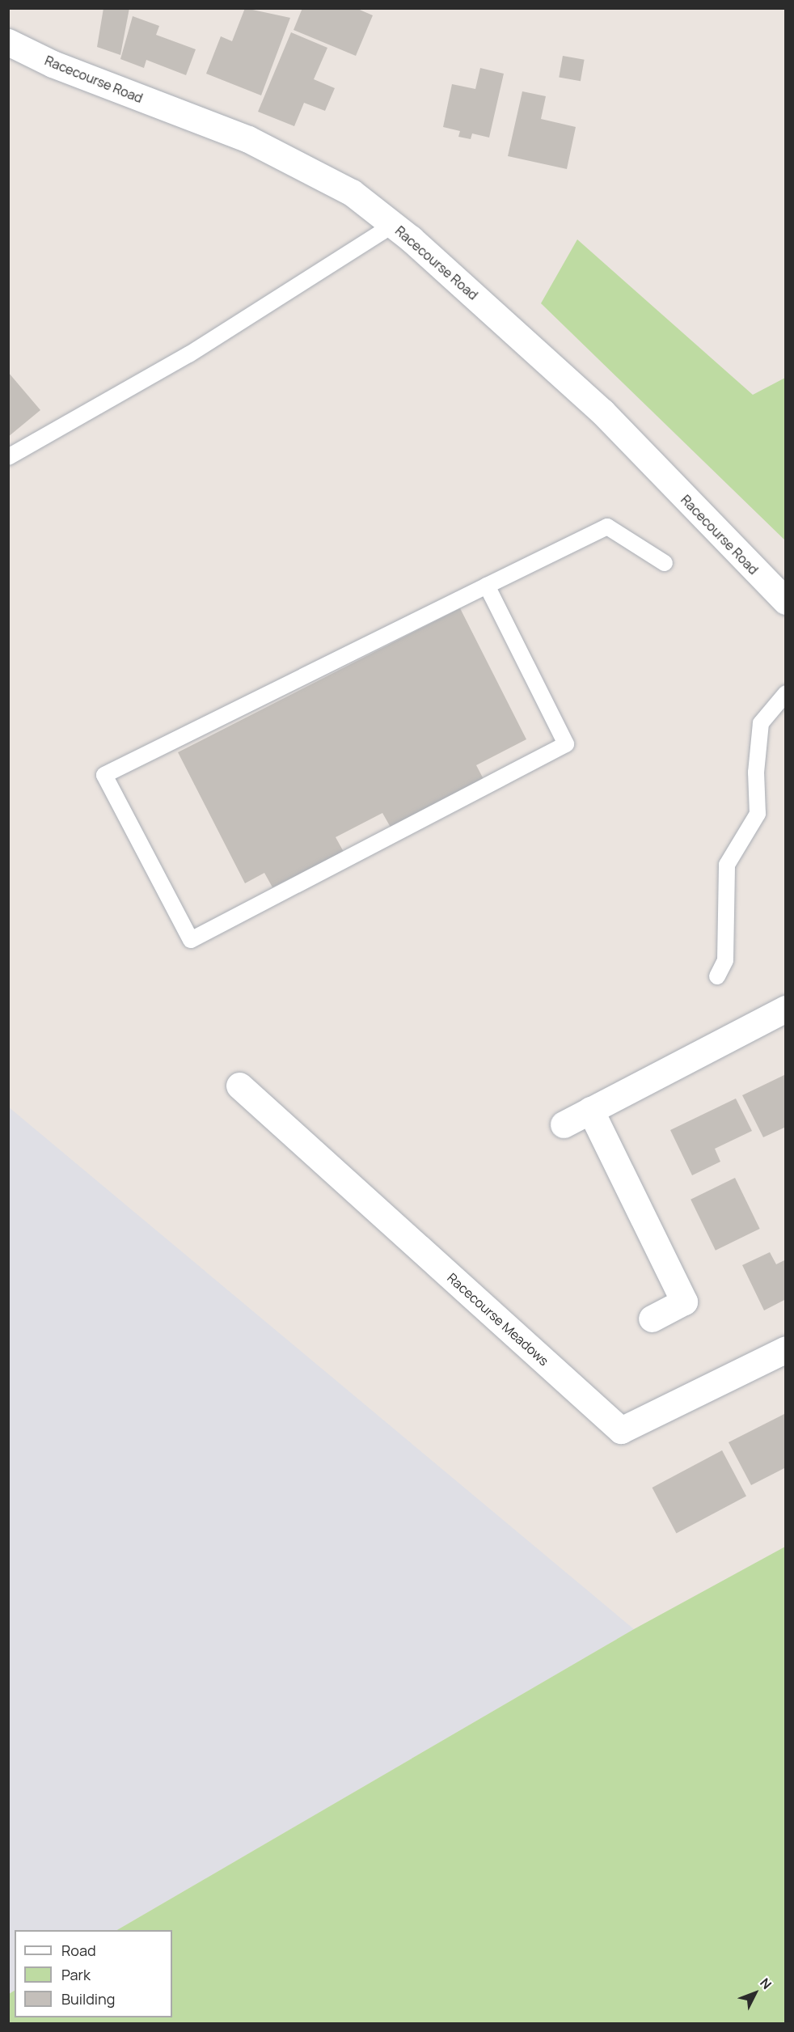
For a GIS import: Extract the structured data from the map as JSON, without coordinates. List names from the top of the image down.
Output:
{
  "streets": {
    "street": ["Racecourse Road", "Racecourse Meadows"]
  },
  "legend": ["Road", "Park", "Building"],
  "north": "top right"
}
